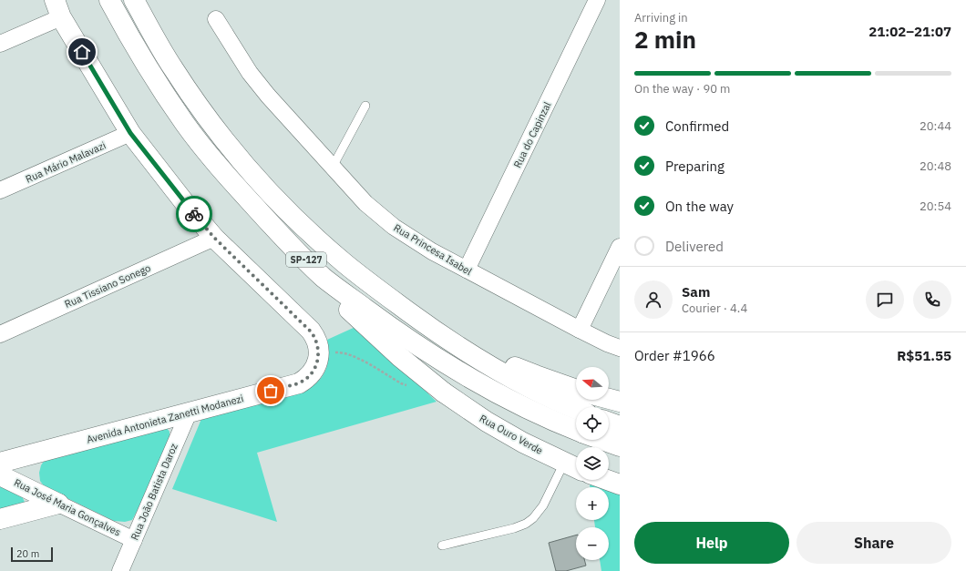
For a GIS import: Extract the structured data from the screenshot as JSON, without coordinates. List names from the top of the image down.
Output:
{
  "streets": {
    "main road": [
      "SP-127",
      "Avenida Antonieta Zanetti Modanezi",
      "Rua Ouro Verde",
      "Rua José Maria Gonçalves"
    ],
    "street": [
      "Rua do Capinzal",
      "Rua Mário Malavazi",
      "Rua Princesa Isabel",
      "Rua Tissiano Sonego",
      "Rua João Batista Daroz"
    ]
  },
  "crossings": [
    ["Rua do Capinzal", "Rua Princesa Isabel"],
    ["SP-127", "Rua Ouro Verde"],
    ["Avenida Antonieta Zanetti Modanezi", "Rua João Batista Daroz"],
    ["Rua João Batista Daroz", "Rua José Maria Gonçalves"]
  ],
  "scale_bar": "20 m",
  "north": "left",
  "page": {
    "heading": ["2 min", "Arriving in", "21:02–21:07"],
    "panel": [
      "Sam",
      "Courier · 4.4",
      "Order #1966",
      "R$51.55"
    ],
    "bar": "On the way · 90 m",
    "list": [
      ["Confirmed", "20:44"],
      ["Preparing", "20:48"],
      ["On the way", "20:54"],
      "Delivered"
    ],
    "map_buttons": ["+", "−"],
    "buttons": ["Help", "Share"],
    "scale": "20 m"
  }
}
